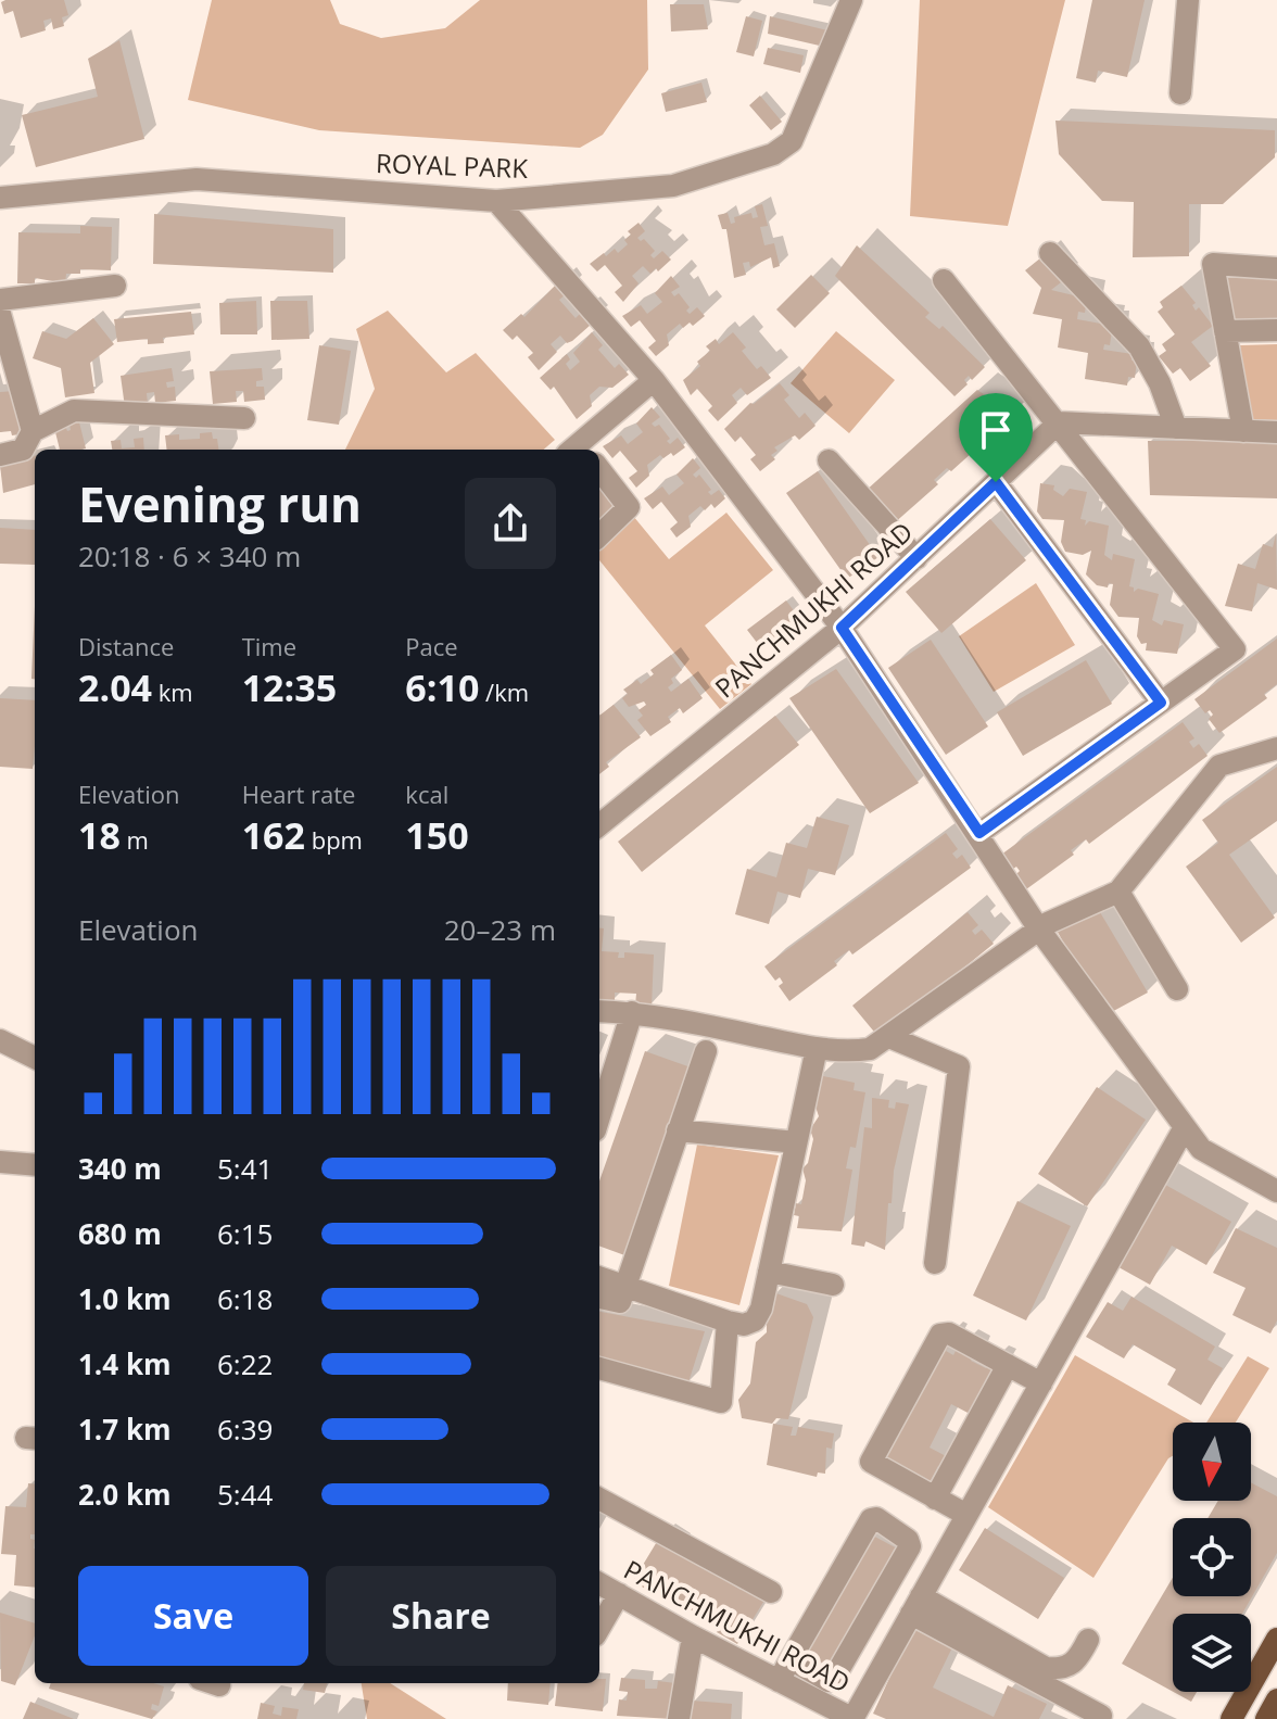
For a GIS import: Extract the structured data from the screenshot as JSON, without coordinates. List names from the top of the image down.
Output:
{
  "streets": {
    "street": ["ROYAL PARK", "PANCHMUKHI ROAD"]
  },
  "north": "bottom",
  "page": {
    "heading": ["Evening run", "20:18 · 6 × 340 m"],
    "stats": [
      ["Distance", "2.04 km"],
      ["Time", "12:35"],
      ["Pace", "6:10 /km"],
      ["Elevation", "18 m"],
      ["Heart rate", "162 bpm"],
      ["kcal", "150"]
    ],
    "chart": ["Elevation", "20–23 m"],
    "list": [
      {
        "name": "340 m",
        "note": "5:41"
      },
      {
        "name": "680 m",
        "note": "6:15"
      },
      {
        "name": "1.0 km",
        "note": "6:18"
      },
      {
        "name": "1.4 km",
        "note": "6:22"
      },
      {
        "name": "1.7 km",
        "note": "6:39"
      },
      {
        "name": "2.0 km",
        "note": "5:44"
      }
    ],
    "buttons": ["Save", "Share"]
  }
}
